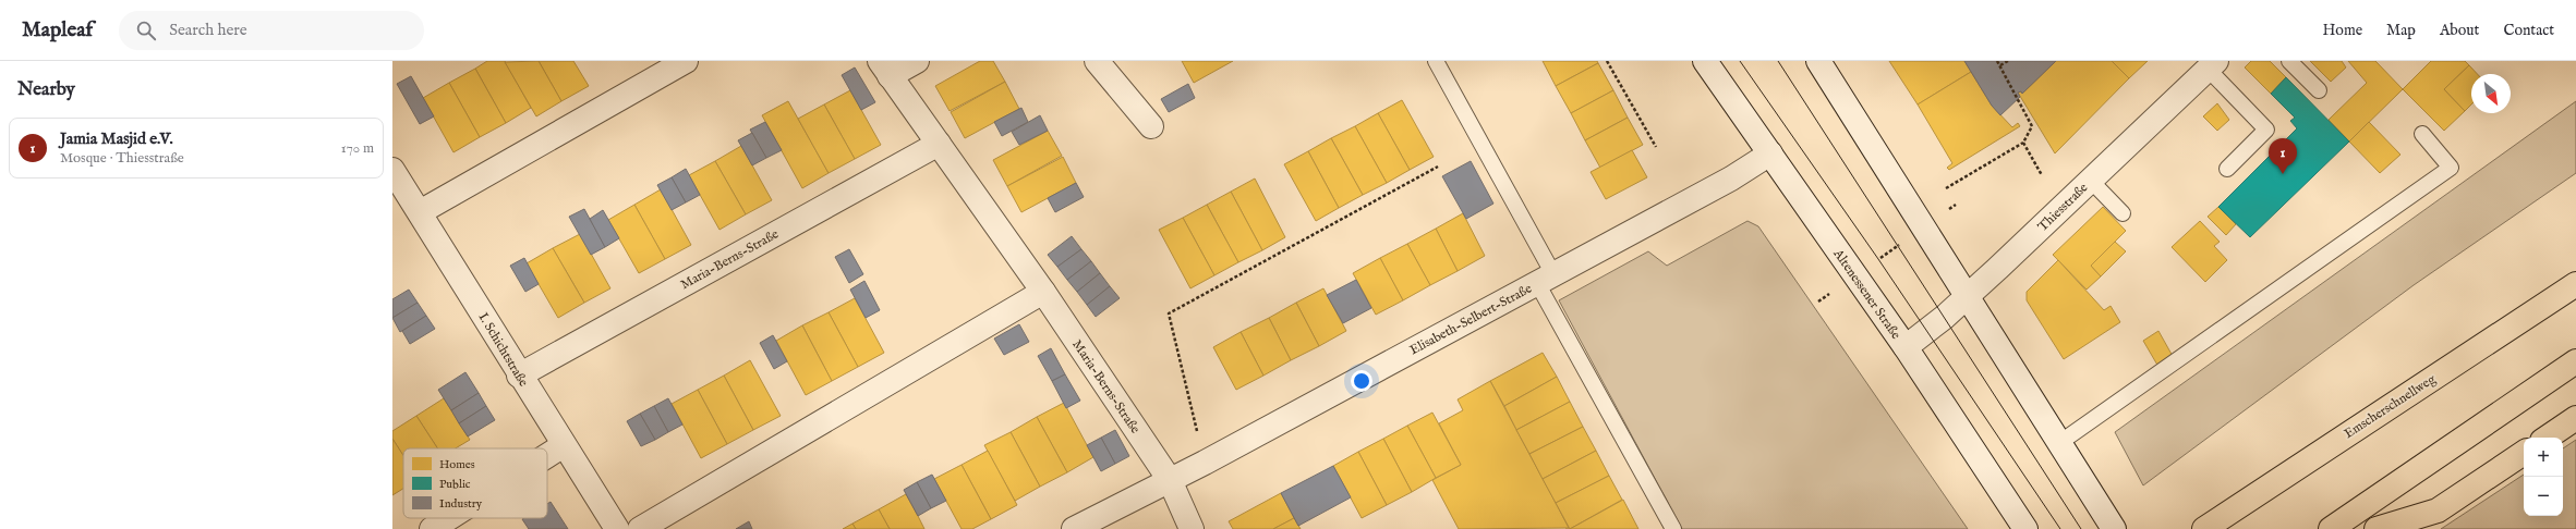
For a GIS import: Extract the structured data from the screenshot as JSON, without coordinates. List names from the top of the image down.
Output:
{
  "streets": {
    "highway": ["Emscherschnellweg"],
    "street": [
      "Thiesstraße",
      "Maria-Berns-Straße",
      "Altenessener Straße",
      "Elisabeth-Selbert-Straße",
      "I. Schichtstraße"
    ]
  },
  "crossings": [
    ["Thiesstraße", "Altenessener Straße"],
    ["Maria-Berns-Straße", "Elisabeth-Selbert-Straße"],
    ["Maria-Berns-Straße", "I. Schichtstraße"],
    ["Altenessener Straße", "Elisabeth-Selbert-Straße"]
  ],
  "legend": ["Homes", "Public", "Industry"],
  "north": "bottom right",
  "page": {
    "header": "Mapleaf",
    "search": "Search here",
    "nav": [
      "Home",
      "Map",
      "About",
      "Contact"
    ],
    "heading": "Nearby",
    "list": [
      {
        "mark": "1",
        "name": "Jamia Masjid e.V.",
        "note": "Mosque · Thiesstraße",
        "value": "170 m"
      }
    ],
    "pins": "1",
    "map_buttons": ["+", "−"]
  }
}
